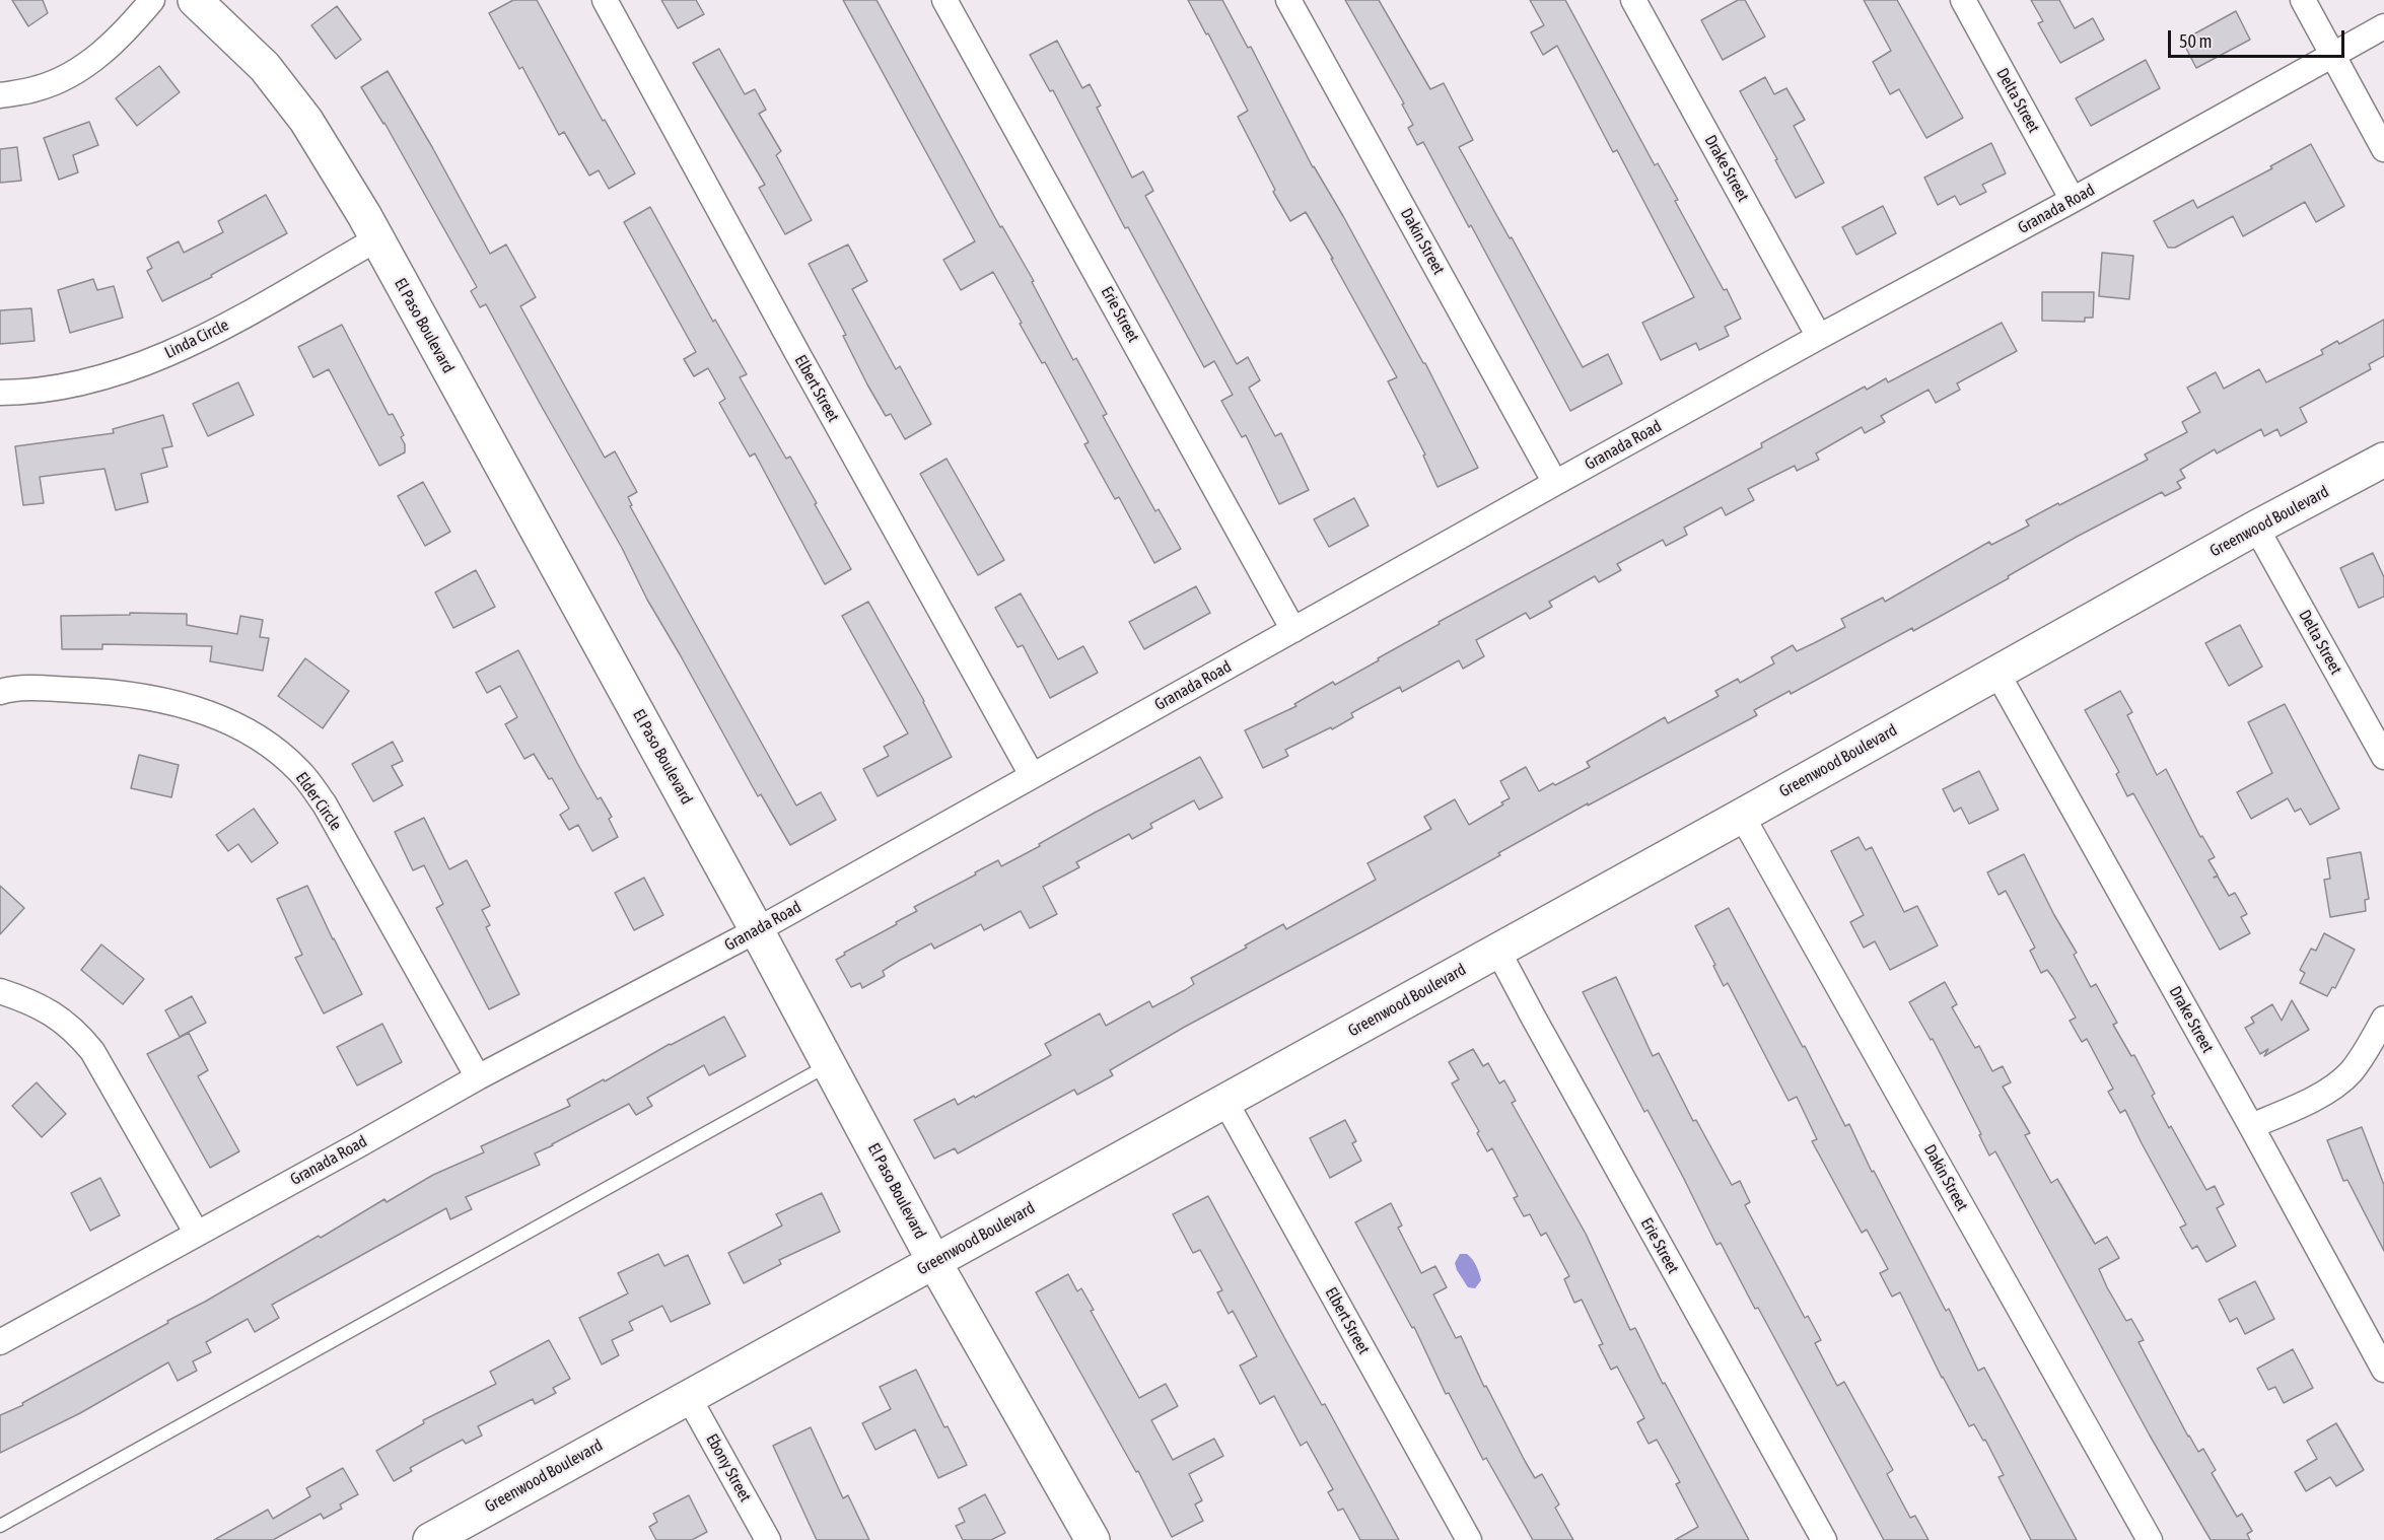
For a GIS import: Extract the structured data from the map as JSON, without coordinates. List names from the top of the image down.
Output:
{
  "streets": {
    "street": [
      "Delta Street",
      "Drake Street",
      "Granada Road",
      "Dakin Street",
      "Erie Street",
      "El Paso Boulevard",
      "Linda Circle",
      "Elbert Street",
      "Greenwood Boulevard",
      "Elder Circle",
      "Ebony Street"
    ]
  },
  "crossings": [
    ["Delta Street", "Granada Road"],
    ["Delta Street", "Greenwood Boulevard"],
    ["Drake Street", "Granada Road"],
    ["Drake Street", "Greenwood Boulevard"],
    ["Granada Road", "Dakin Street"],
    ["Granada Road", "Erie Street"],
    ["Granada Road", "El Paso Boulevard"],
    ["Granada Road", "Elbert Street"],
    ["Granada Road", "Elder Circle"],
    ["Dakin Street", "Greenwood Boulevard"],
    ["Erie Street", "Greenwood Boulevard"],
    ["El Paso Boulevard", "Linda Circle"],
    ["El Paso Boulevard", "Greenwood Boulevard"],
    ["Elbert Street", "Greenwood Boulevard"],
    ["Greenwood Boulevard", "Ebony Street"]
  ],
  "scale_bar": "50 m"
}
